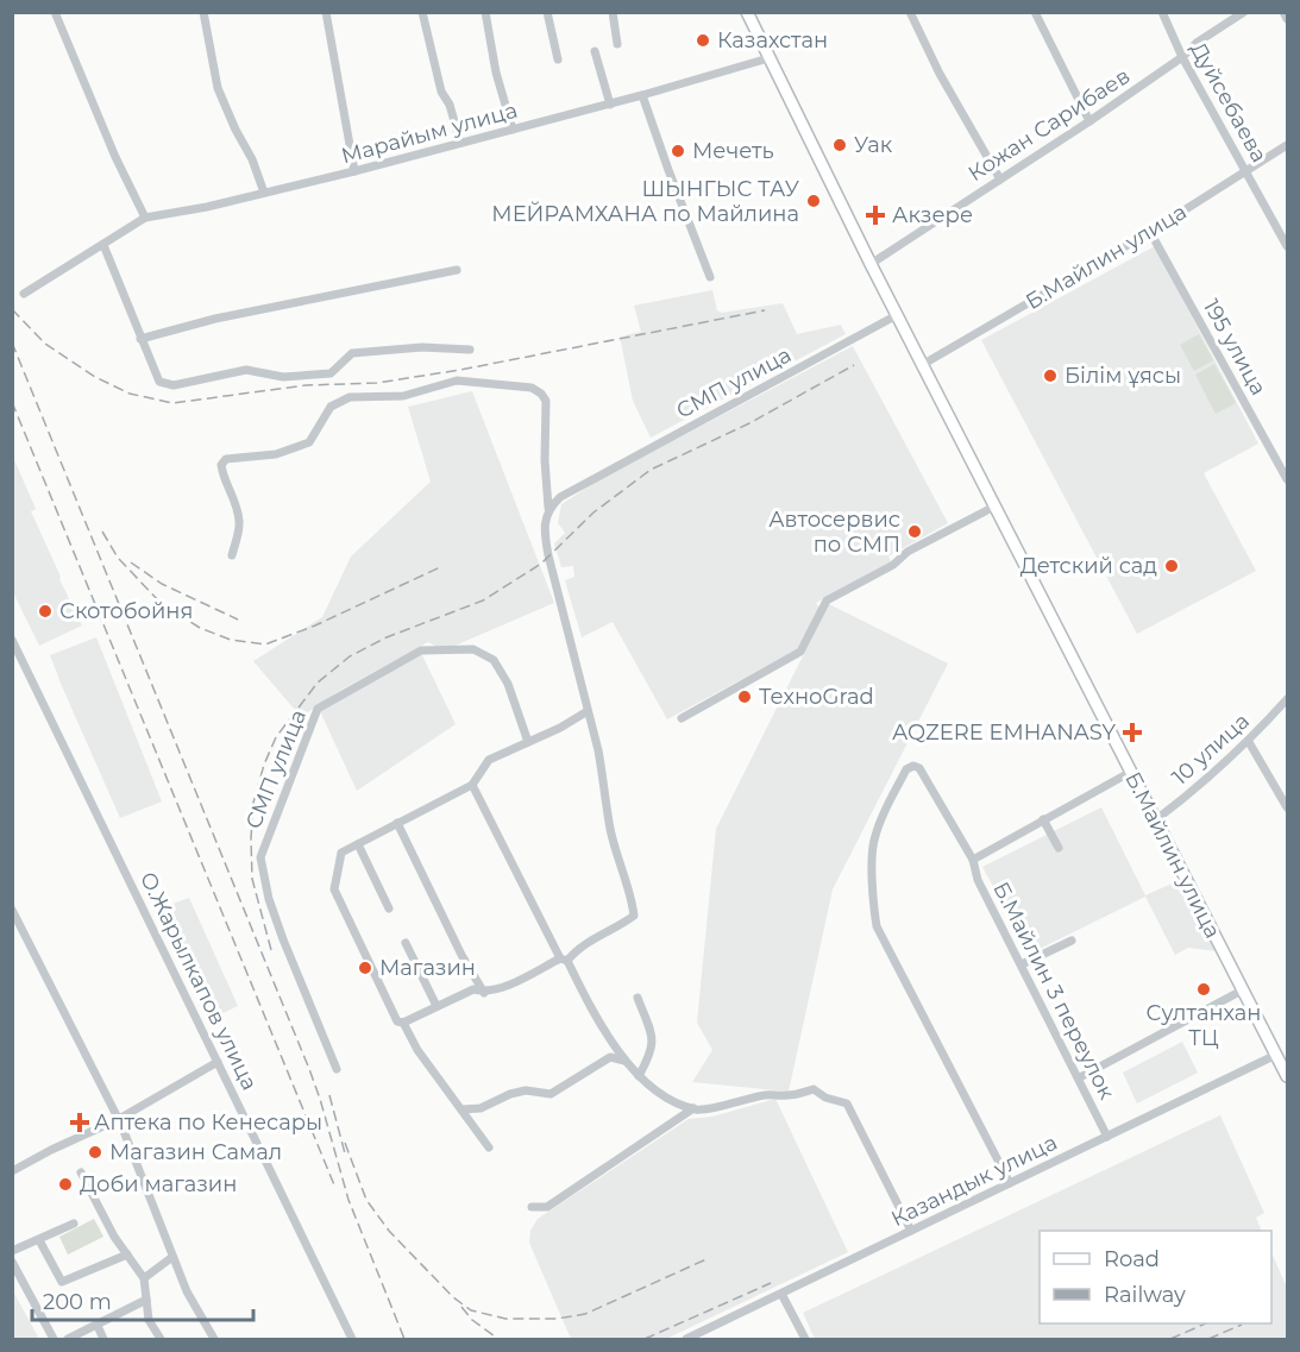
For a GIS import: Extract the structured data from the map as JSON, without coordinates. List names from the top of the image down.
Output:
{
  "streets": {
    "street": [
      "Дуйсебаева",
      "Кожан Сарибаев",
      "Марайым улица",
      "Б.Майлин улица",
      "195 улица",
      "СМП улица",
      "10 улица",
      "О.Жарылкапов улица",
      "Б.Майлин 3 переулок",
      "Казандык улица"
    ]
  },
  "crossings": [
    ["Дуйсебаева", "Кожан Сарибаев"],
    ["Дуйсебаева", "Б.Майлин улица"],
    ["Кожан Сарибаев", "Б.Майлин улица"],
    ["Марайым улица", "Б.Майлин улица"],
    ["Б.Майлин улица", "195 улица"],
    ["Б.Майлин улица", "СМП улица"],
    ["Б.Майлин улица", "10 улица"],
    ["Б.Майлин улица", "Казандык улица"],
    ["Б.Майлин 3 переулок", "Казандык улица"]
  ],
  "places": {
    "other": [
      "Казахстан",
      "Уак",
      "Мечеть",
      "ШЫНГЫС ТАУ МЕЙРАМХАНА по Майлина",
      "Білім ұясы",
      "Автосервис по СМП",
      "Детский сад",
      "Скотобойня",
      "ТехноGrad",
      "Магазин",
      "Султанхан ТЦ",
      "Магазин Самал",
      "Доби магазин"
    ],
    "health": ["Акзере", "AQZERE EMHANASY", "Аптека по Кенесары"]
  },
  "legend": ["Road", "Railway"],
  "scale_bar": "200 m"
}
